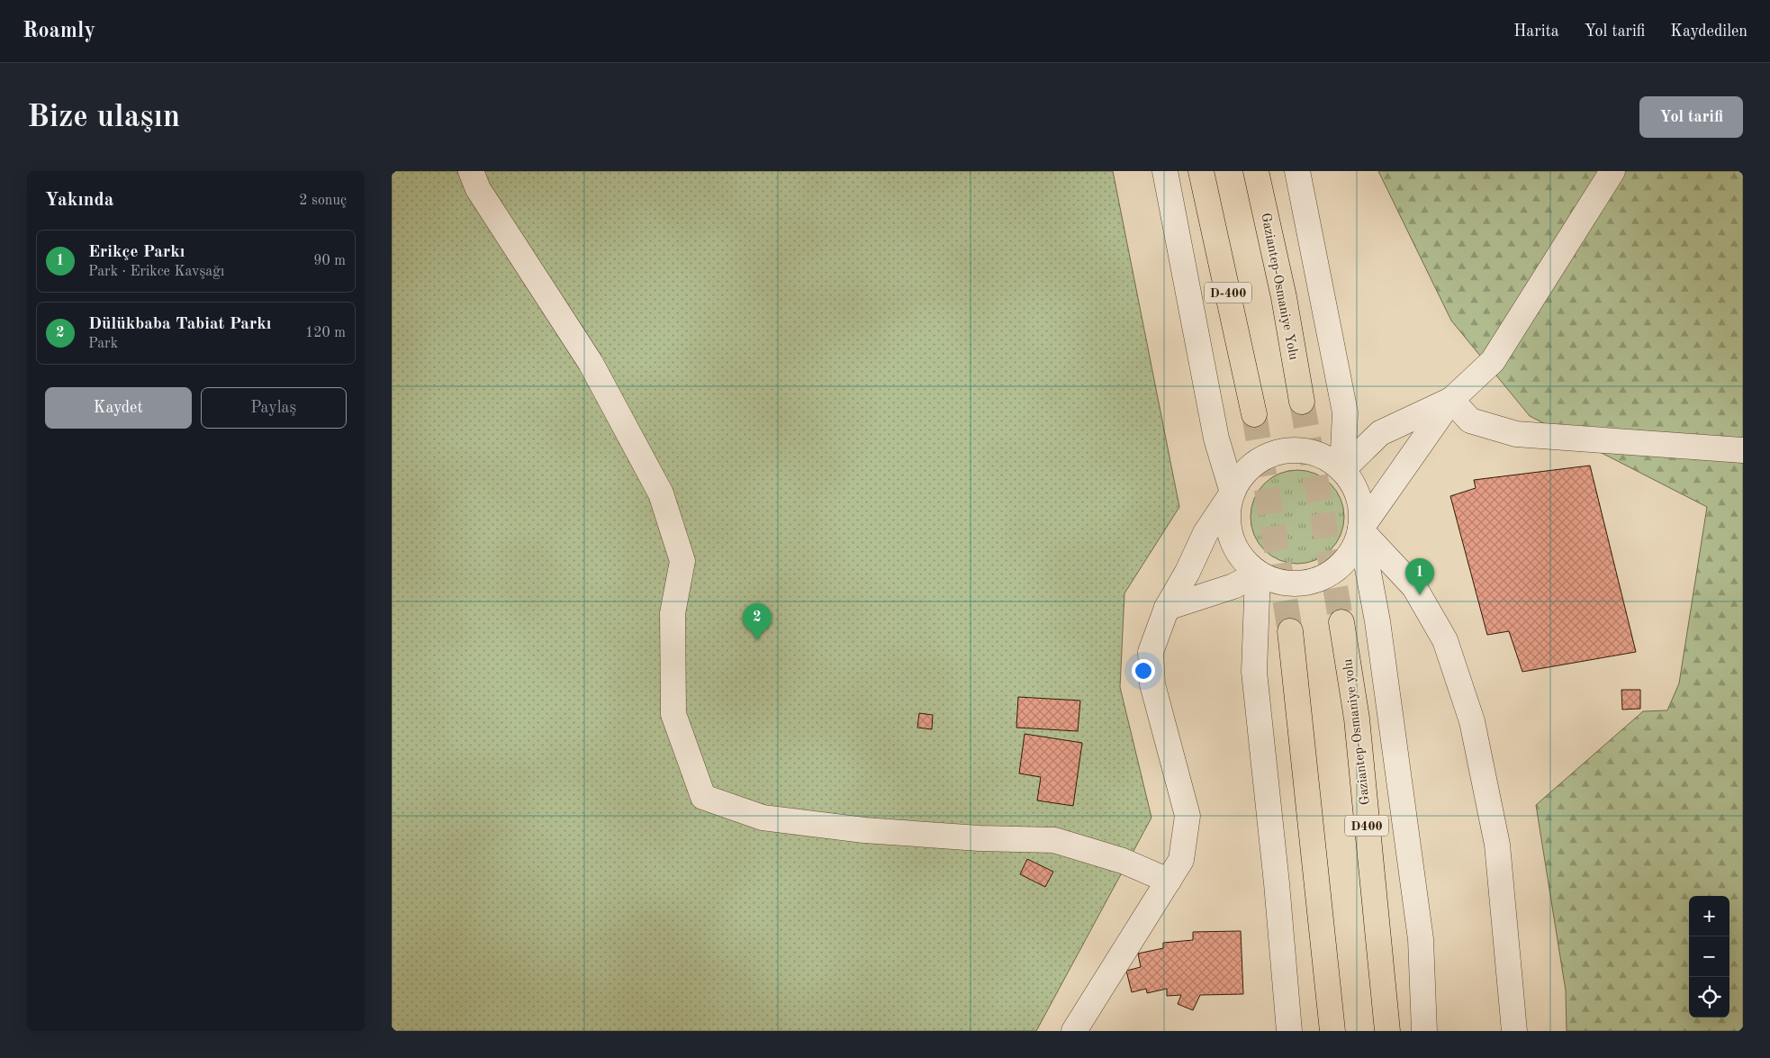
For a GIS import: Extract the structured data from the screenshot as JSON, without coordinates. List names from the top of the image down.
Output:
{
  "streets": {
    "highway": [
      "Gaziantep-Osmaniye Yolu",
      "D-400",
      "Gaziantep-Osmaniye yolu",
      "D400"
    ]
  },
  "page": {
    "header": "Roamly",
    "nav": ["Harita", "Yol tarifi", "Kaydedilen"],
    "buttons": [
      "Yol tarifi",
      ["Kaydet", "Paylaş"]
    ],
    "title": "Bize ulaşın",
    "heading": ["Yakında", "2 sonuç"],
    "list": [
      {
        "mark": "1",
        "name": "Erikçe Parkı",
        "note": "Park · Erikce Kavşağı",
        "value": "90 m"
      },
      {
        "mark": "2",
        "name": "Dülükbaba Tabiat Parkı",
        "note": "Park",
        "value": "120 m"
      }
    ],
    "pins": ["1", "2"],
    "map_buttons": ["+", "−"]
  }
}
